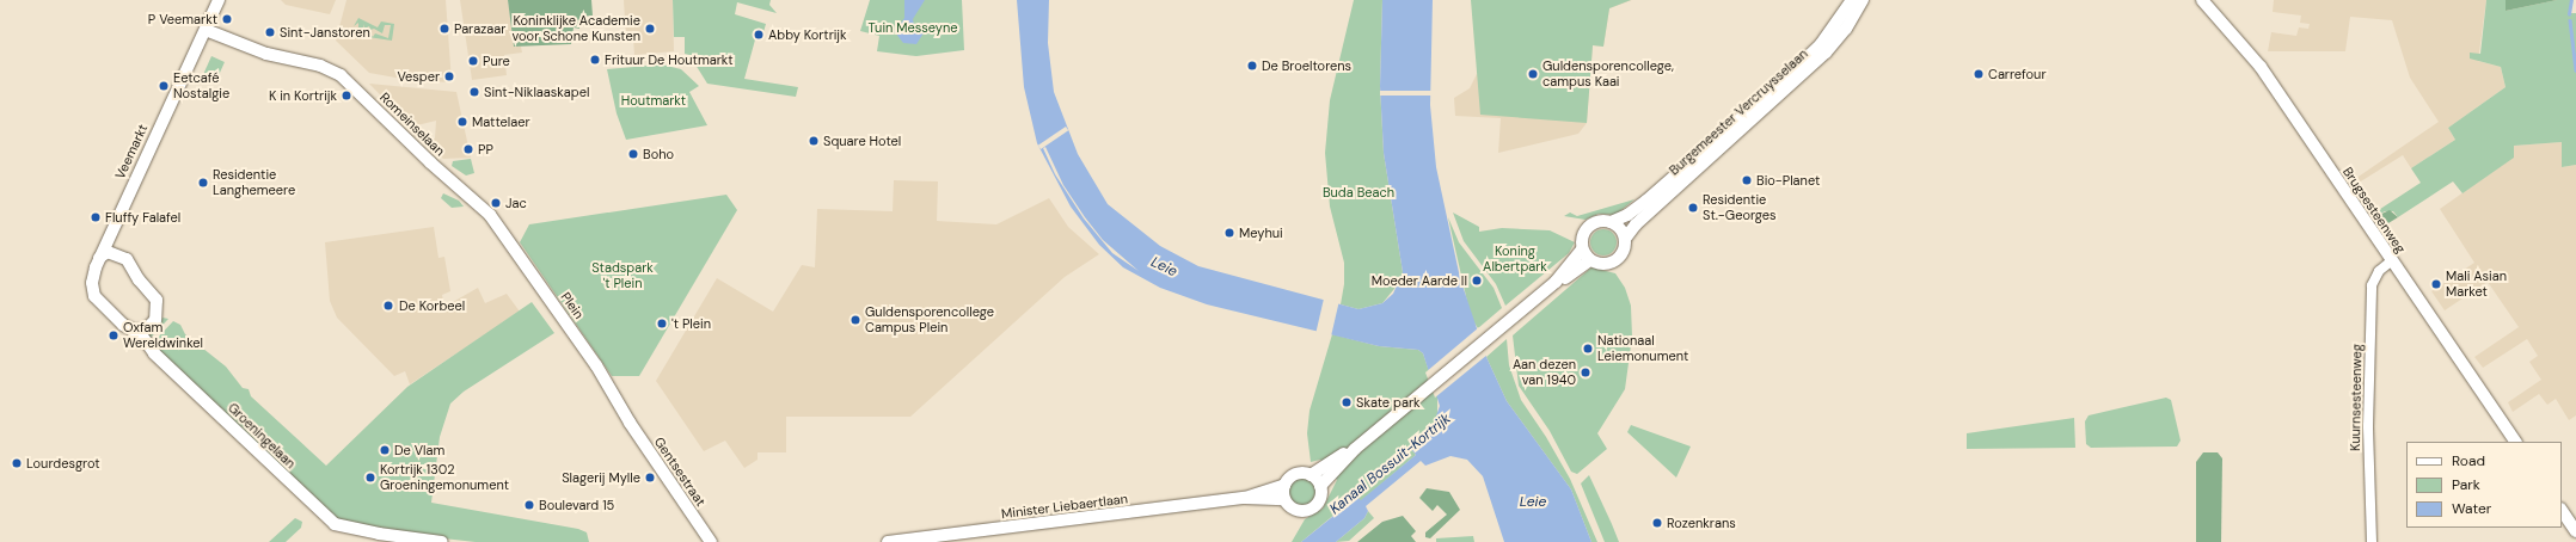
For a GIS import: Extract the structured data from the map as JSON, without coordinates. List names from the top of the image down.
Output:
{
  "streets": {
    "main road": [
      "Burgemeester Vercruysselaan",
      "Romeinselaan",
      "Veemarkt",
      "Brugsesteenweg",
      "Plein",
      "Groeningelaan",
      "Gentsestraat",
      "Minister Liebaertlaan"
    ],
    "street": ["Kuurnsesteenweg"]
  },
  "crossings": [
    ["Romeinselaan", "Veemarkt"],
    ["Romeinselaan", "Plein"],
    ["Veemarkt", "Groeningelaan"],
    ["Brugsesteenweg", "Kuurnsesteenweg"],
    ["Plein", "Gentsestraat"]
  ],
  "water": ["Leie", "Kanaal Bossuit-Kortrijk"],
  "parks": [
    "Tuin Messeyne",
    "Houtmarkt",
    "Buda Beach",
    "Koning Albertpark",
    "Stadspark 't Plein"
  ],
  "places": [
    "P Veemarkt",
    "Parazaar",
    "Koninklijke Academie voor Schone Kunsten",
    "Sint-Janstoren",
    "Abby Kortrijk",
    "Frituur De Houtmarkt",
    "Pure",
    "De Broeltorens",
    "Guldensporencollege, campus Kaai",
    "Carrefour",
    "Vesper",
    "Eetcafé Nostalgie",
    "Sint-Niklaaskapel",
    "K in Kortrijk",
    "Mattelaer",
    "Square Hotel",
    "PP",
    "Boho",
    "Bio-Planet",
    "Residentie Langhemeere",
    "Jac",
    "Residentie St.-Georges",
    "Fluffy Falafel",
    "Meyhui",
    "Moeder Aarde II",
    "Mali Asian Market",
    "De Korbeel",
    "Guldensporencollege Campus Plein",
    "'t Plein",
    "Oxfam Wereldwinkel",
    "Nationaal Leiemonument",
    "Aan dezen van 1940",
    "Skate park",
    "De Vlam",
    "Lourdesgrot",
    "Kortrijk 1302 Groeningemonument",
    "Slagerij Mylle",
    "Boulevard 15",
    "Rozenkrans"
  ],
  "legend": ["Road", "Park", "Water"]
}
